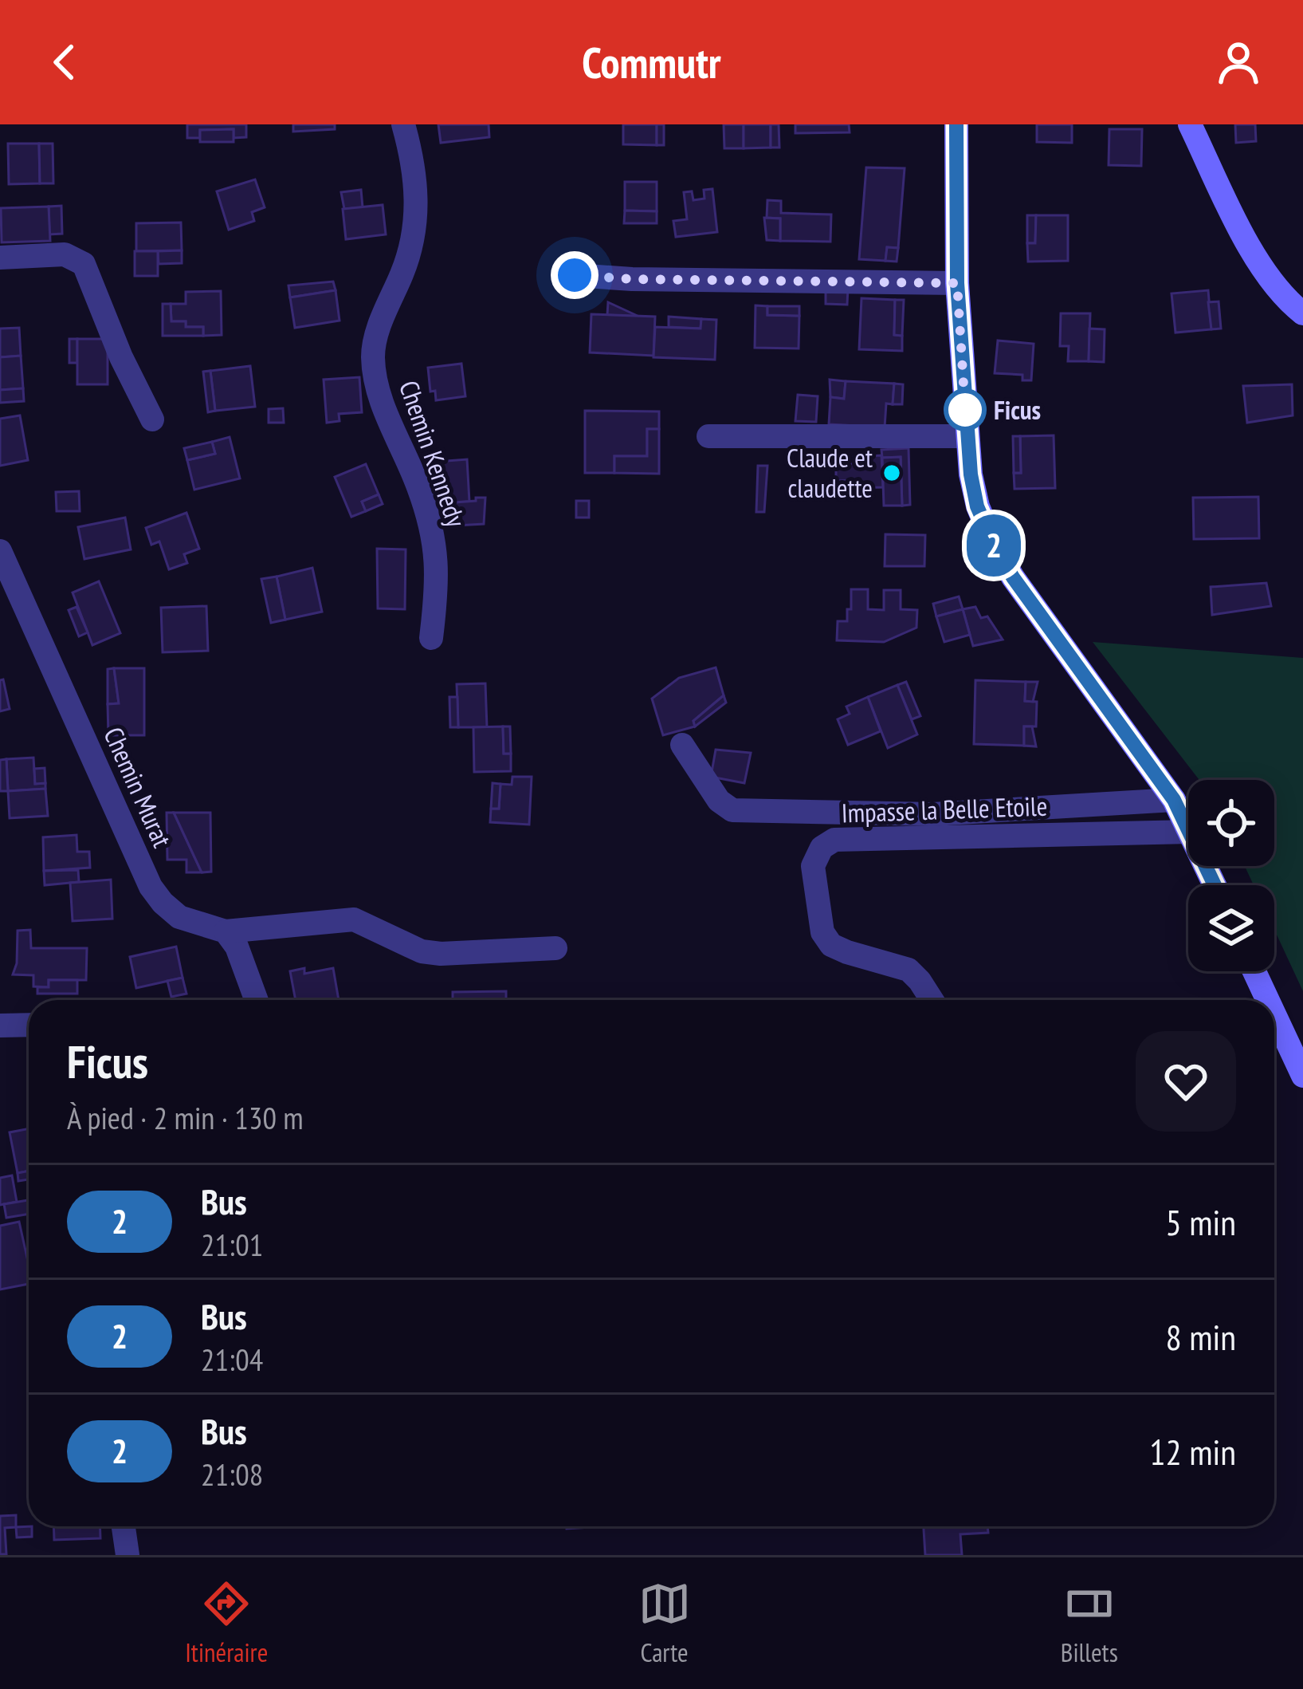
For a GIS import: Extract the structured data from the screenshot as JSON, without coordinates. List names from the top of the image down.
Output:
{
  "streets": {
    "street": ["Chemin Kennedy", "Chemin Murat", "Impasse la Belle Etoile"]
  },
  "places": ["Ficus", "Claude et claudette"],
  "lines": ["bus line 2"],
  "page": {
    "header": "Commutr",
    "on_map": "2",
    "heading": ["Ficus", "À pied · 2 min · 130 m"],
    "list": [
      {
        "mark": "2",
        "name": "Bus",
        "note": "21:01",
        "value": "5 min"
      },
      {
        "mark": "2",
        "name": "Bus",
        "note": "21:04",
        "value": "8 min"
      },
      {
        "mark": "2",
        "name": "Bus",
        "note": "21:08",
        "value": "12 min"
      }
    ],
    "tabs": ["Itinéraire", "Carte", "Billets"]
  }
}
